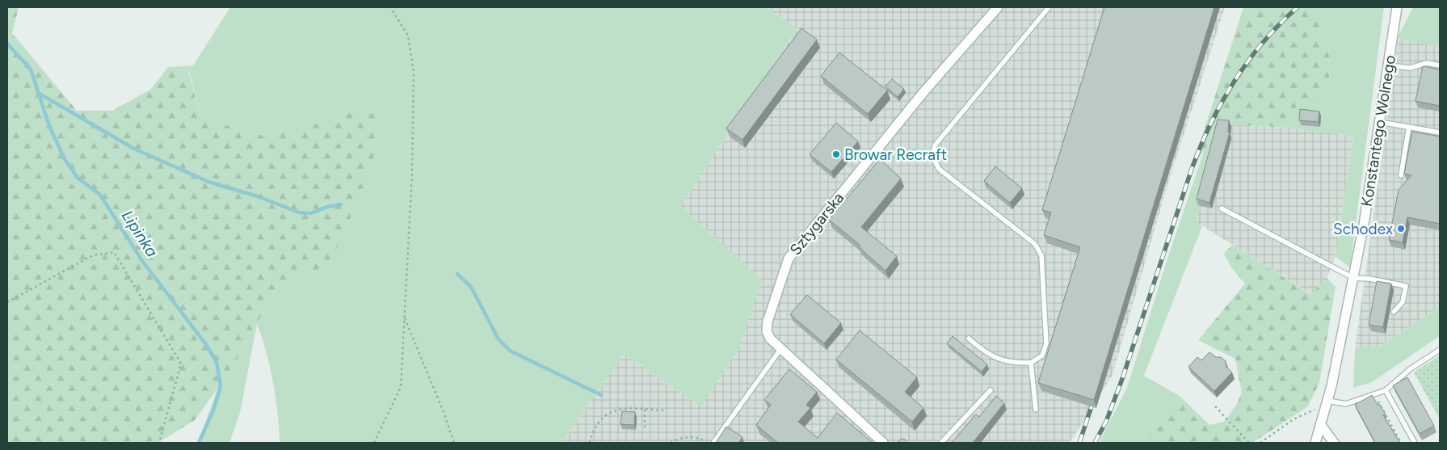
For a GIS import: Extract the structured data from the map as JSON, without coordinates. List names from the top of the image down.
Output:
{
  "streets": {
    "street": ["Konstantego Wolnego", "Sztygarska"]
  },
  "water": ["Lipinka"],
  "places": ["Browar Recraft", "Schodex"]
}
